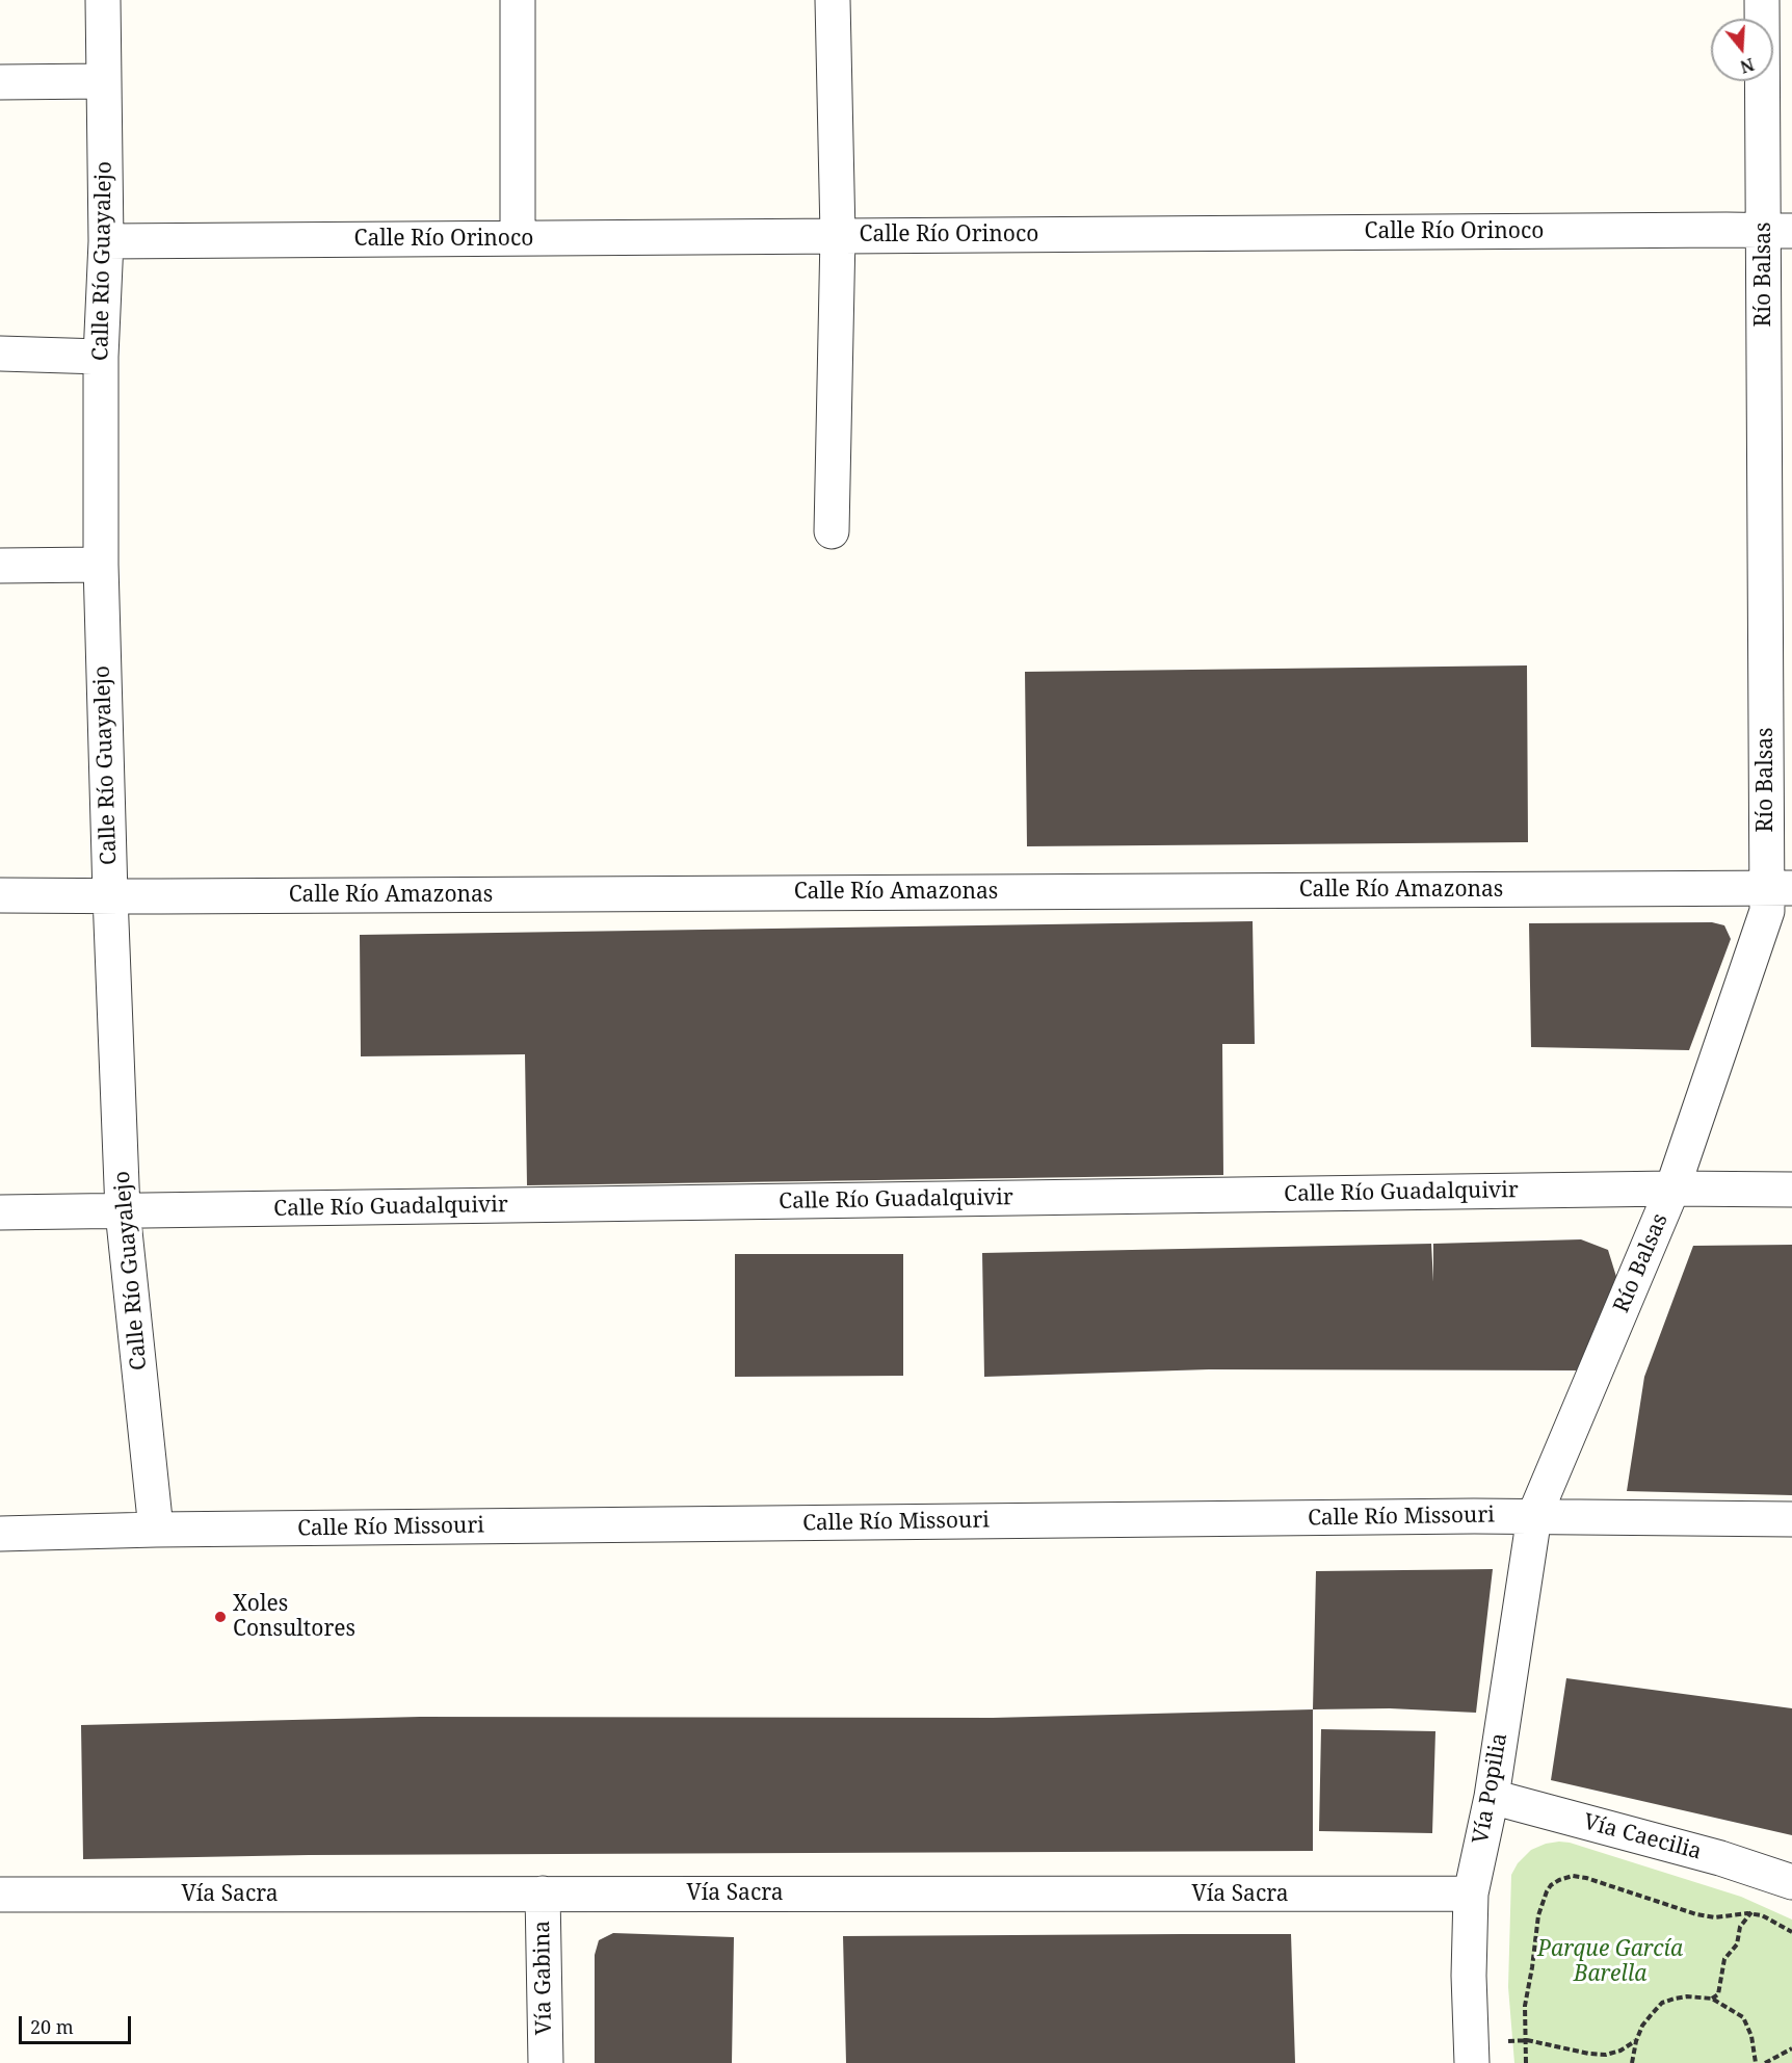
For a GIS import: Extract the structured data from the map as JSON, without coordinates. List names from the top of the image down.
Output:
{
  "streets": {
    "street": [
      "Calle Río Orinoco",
      "Calle Río Guayalejo",
      "Río Balsas",
      "Calle Río Amazonas",
      "Calle Río Guadalquivir",
      "Calle Río Missouri",
      "Vía Popilia",
      "Vía Caecilia",
      "Vía Sacra",
      "Vía Gabina"
    ]
  },
  "crossings": [
    ["Calle Río Orinoco", "Calle Río Guayalejo"],
    ["Calle Río Orinoco", "Río Balsas"],
    ["Calle Río Guayalejo", "Calle Río Amazonas"],
    ["Calle Río Guayalejo", "Calle Río Guadalquivir"],
    ["Calle Río Guayalejo", "Calle Río Missouri"],
    ["Río Balsas", "Calle Río Amazonas"],
    ["Río Balsas", "Calle Río Guadalquivir"],
    ["Río Balsas", "Calle Río Missouri"],
    ["Río Balsas", "Vía Popilia"],
    ["Calle Río Missouri", "Vía Popilia"],
    ["Vía Popilia", "Vía Caecilia"],
    ["Vía Popilia", "Vía Sacra"],
    ["Vía Sacra", "Vía Gabina"]
  ],
  "parks": ["Parque García Barella"],
  "places": ["Xoles Consultores"],
  "scale_bar": "20 m",
  "north": "bottom"
}
